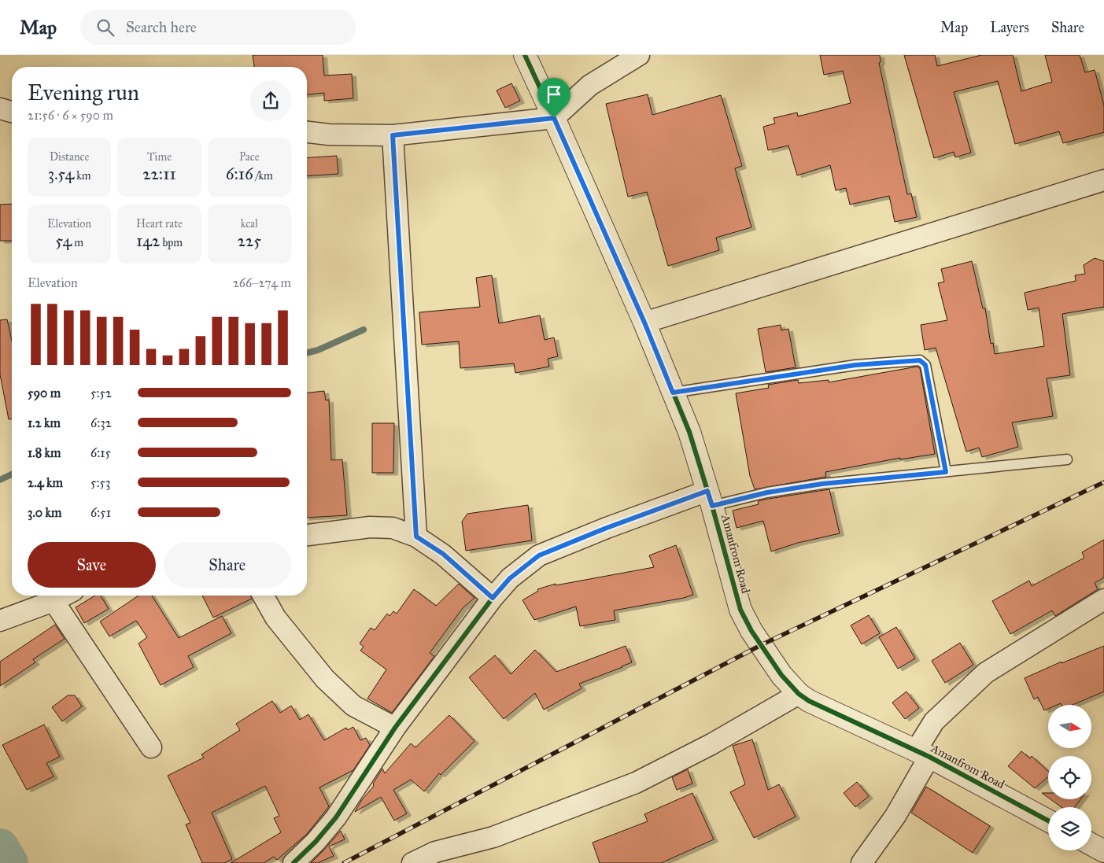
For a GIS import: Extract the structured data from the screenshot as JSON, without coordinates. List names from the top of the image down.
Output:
{
  "streets": {
    "street": ["Amanfrom Road"]
  },
  "north": "right",
  "page": {
    "header": "Map",
    "search": "Search here",
    "nav": ["Map", "Layers", "Share"],
    "heading": ["Evening run", "21:56 · 6 × 590 m"],
    "stats": [
      ["Distance", "3.54 km"],
      ["Time", "22:11"],
      ["Pace", "6:16 /km"],
      ["Elevation", "54 m"],
      ["Heart rate", "142 bpm"],
      ["kcal", "225"]
    ],
    "chart": ["Elevation", "266–274 m"],
    "list": [
      {
        "name": "590 m",
        "note": "5:52"
      },
      {
        "name": "1.2 km",
        "note": "6:32"
      },
      {
        "name": "1.8 km",
        "note": "6:15"
      },
      {
        "name": "2.4 km",
        "note": "5:53"
      },
      {
        "name": "3.0 km",
        "note": "6:51"
      }
    ],
    "buttons": ["Save", "Share"]
  }
}
